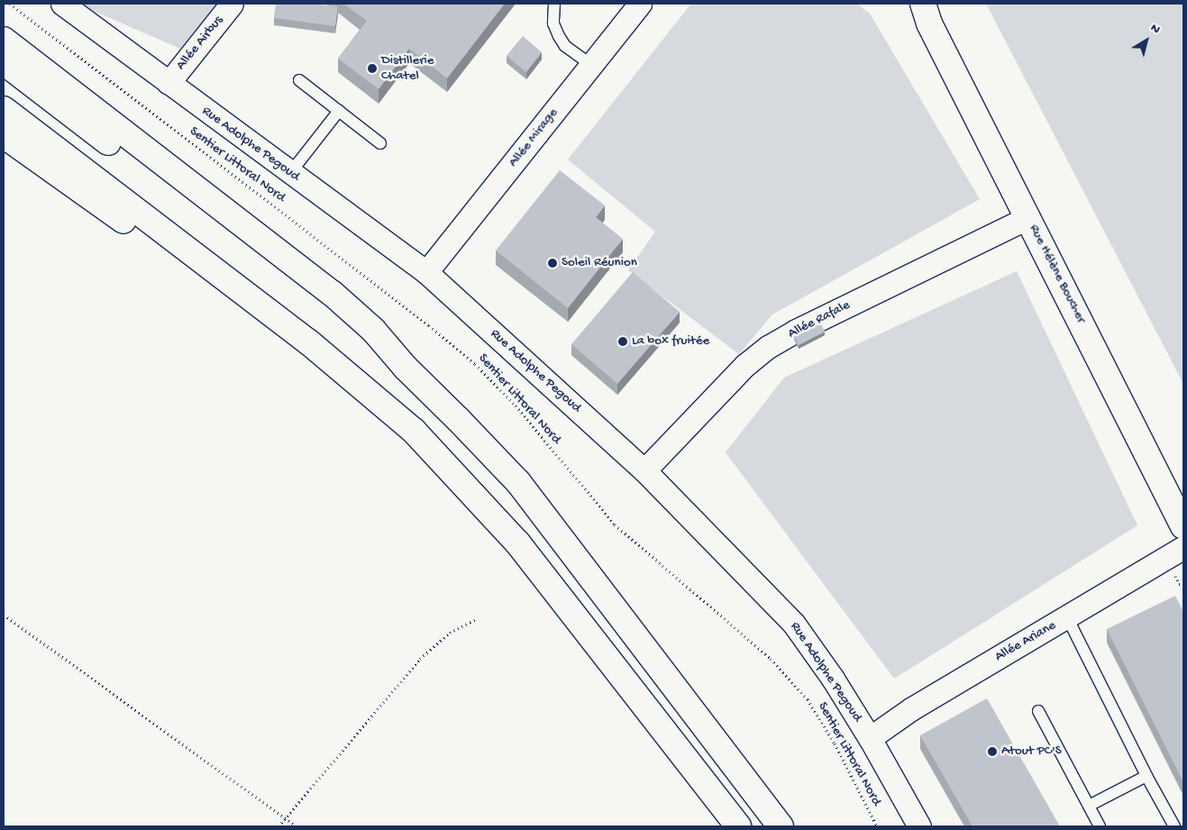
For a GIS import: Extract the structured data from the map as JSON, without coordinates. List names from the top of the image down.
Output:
{
  "streets": {
    "main road": ["Rue Hélène Boucher"],
    "street": [
      "Allée Airbus",
      "Allée Mirage",
      "Rue Adolphe Pegoud",
      "Allée Rafale",
      "Allée Ariane"
    ],
    "path": ["Sentier Littoral Nord"]
  },
  "crossings": [
    ["Allée Airbus", "Rue Adolphe Pegoud"],
    ["Allée Mirage", "Rue Adolphe Pegoud"],
    ["Rue Adolphe Pegoud", "Allée Rafale"],
    ["Rue Adolphe Pegoud", "Allée Ariane"],
    ["Rue Hélène Boucher", "Allée Rafale"]
  ],
  "places": [
    "Distillerie Chatel",
    "Soleil Réunion",
    "La box fruitée",
    "Atout PC'S"
  ],
  "north": "top right"
}
